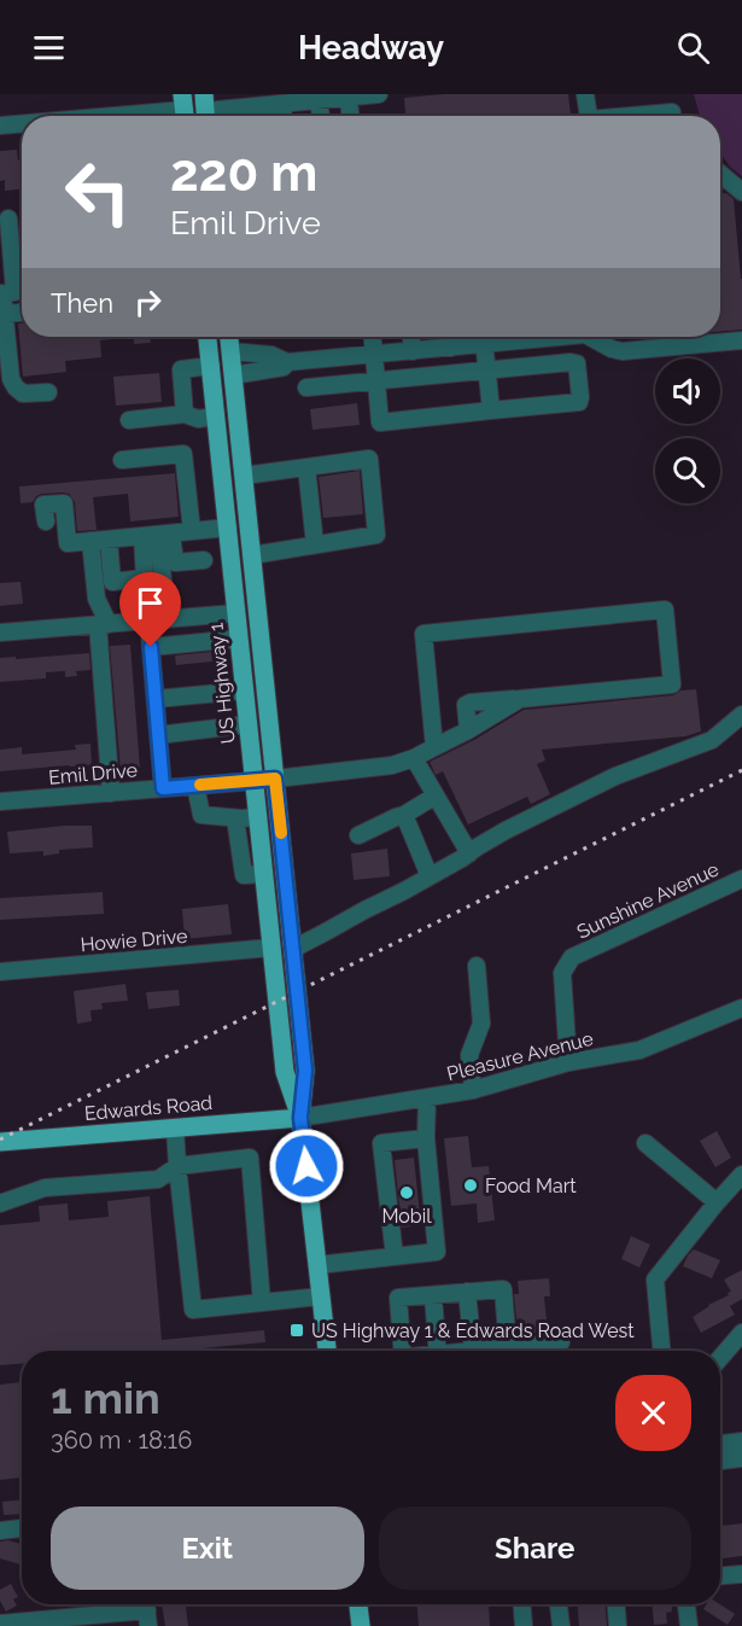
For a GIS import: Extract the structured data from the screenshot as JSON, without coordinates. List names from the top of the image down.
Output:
{
  "streets": {
    "main road": ["US Highway 1", "Edwards Road"],
    "street": [
      "Emil Drive",
      "Sunshine Avenue",
      "Howie Drive",
      "Pleasure Avenue"
    ]
  },
  "crossings": [
    ["US Highway 1", "Emil Drive"],
    ["US Highway 1", "Howie Drive"],
    ["US Highway 1", "Pleasure Avenue"],
    ["US Highway 1", "Edwards Road"],
    ["Sunshine Avenue", "Pleasure Avenue"],
    ["Pleasure Avenue", "Edwards Road"]
  ],
  "places": {
    "other": ["Food Mart", "Mobil"],
    "transit": ["US Highway 1 & Edwards Road West"]
  },
  "page": {
    "header": "Headway",
    "turn": ["220 m", "Emil Drive"],
    "then": "Then",
    "heading": ["1 min", "360 m · 18:16"],
    "buttons": ["Exit", "Share"]
  }
}
